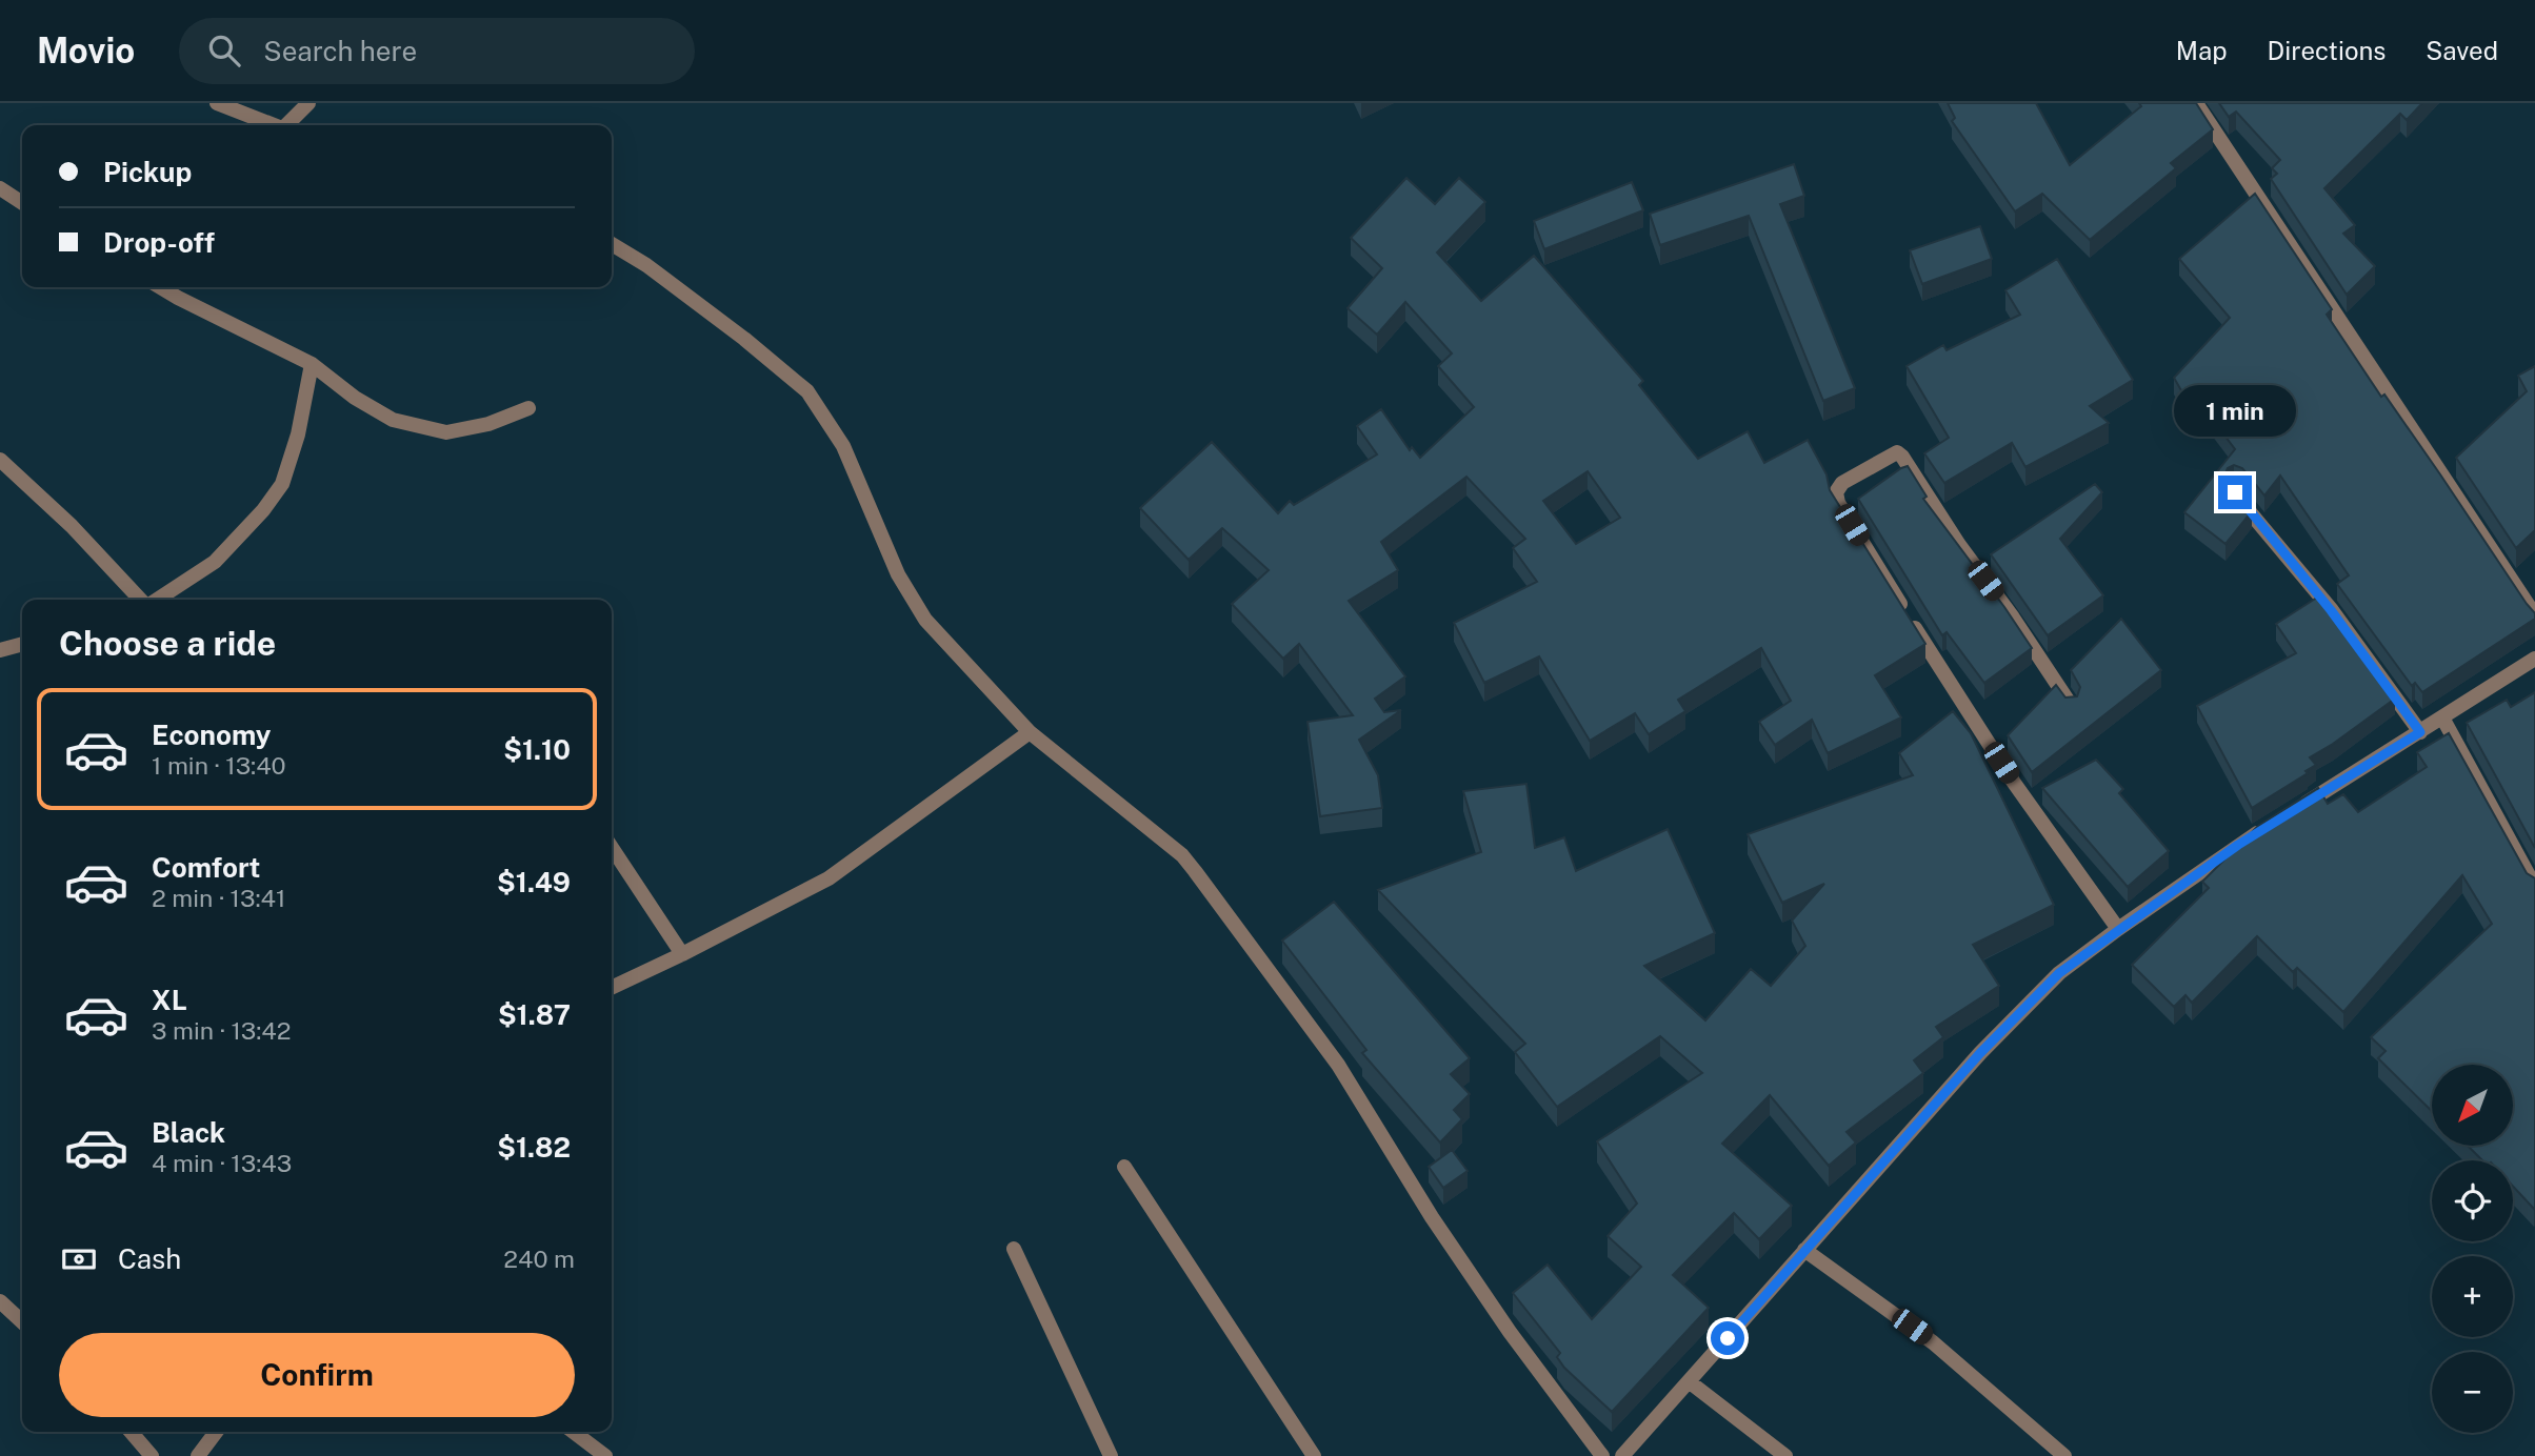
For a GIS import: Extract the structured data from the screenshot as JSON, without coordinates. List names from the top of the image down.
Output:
{
  "north": "bottom left",
  "page": {
    "header": "Movio",
    "search": "Search here",
    "nav": ["Map", "Directions", "Saved"],
    "banner": ["Pickup", "Drop-off"],
    "bubble": "1 min",
    "heading": "Choose a ride",
    "list": [
      {
        "name": "Economy",
        "note": "1 min · 13:40",
        "value": "$1.10"
      },
      {
        "name": "Comfort",
        "note": "2 min · 13:41",
        "value": "$1.49"
      },
      {
        "name": "XL",
        "note": "3 min · 13:42",
        "value": "$1.87"
      },
      {
        "name": "Black",
        "note": "4 min · 13:43",
        "value": "$1.82"
      }
    ],
    "map_buttons": ["+", "−"],
    "pay": ["Cash", "240 m"],
    "buttons": "Confirm"
  }
}
